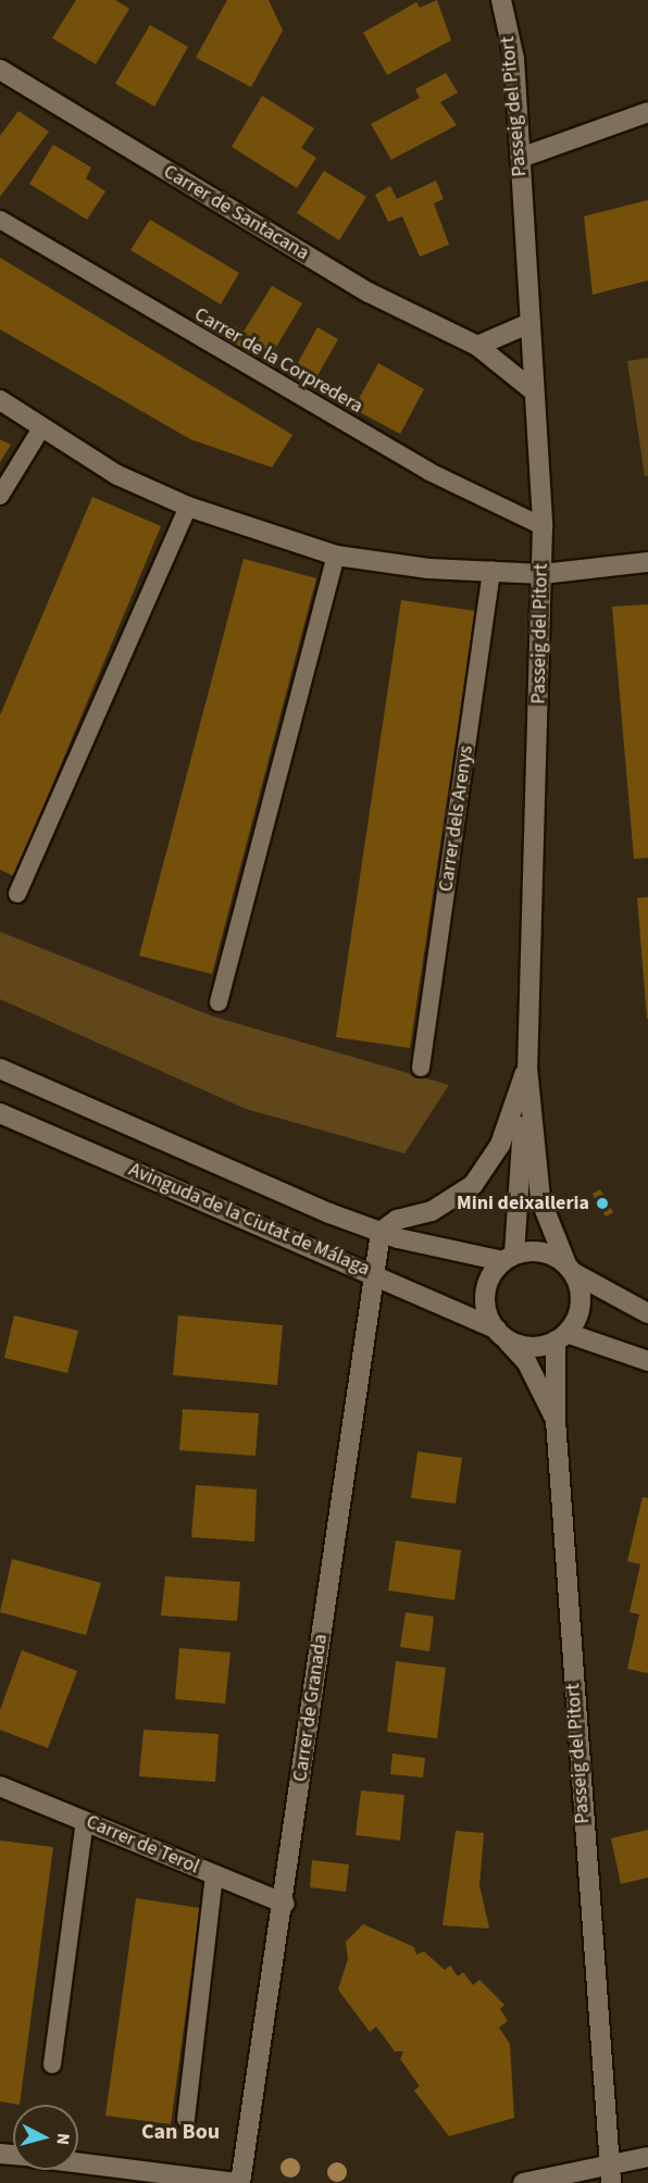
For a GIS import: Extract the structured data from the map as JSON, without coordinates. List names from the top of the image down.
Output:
{
  "streets": {
    "street": [
      "Passeig del Pitort",
      "Carrer de Santacana",
      "Avinguda de la Ciutat de Málaga",
      "Carrer de Granada",
      "Carrer de Terol"
    ],
    "lane": ["Carrer de la Corpredera", "Carrer dels Arenys"]
  },
  "crossings": [
    ["Passeig del Pitort", "Carrer de Santacana"],
    ["Passeig del Pitort", "Carrer de la Corpredera"],
    ["Passeig del Pitort", "Avinguda de la Ciutat de Málaga"],
    ["Avinguda de la Ciutat de Málaga", "Carrer de Granada"],
    ["Carrer de Granada", "Carrer de Terol"]
  ],
  "districts": ["Can Bou"],
  "places": ["Mini deixalleria"],
  "north": "right"
}
